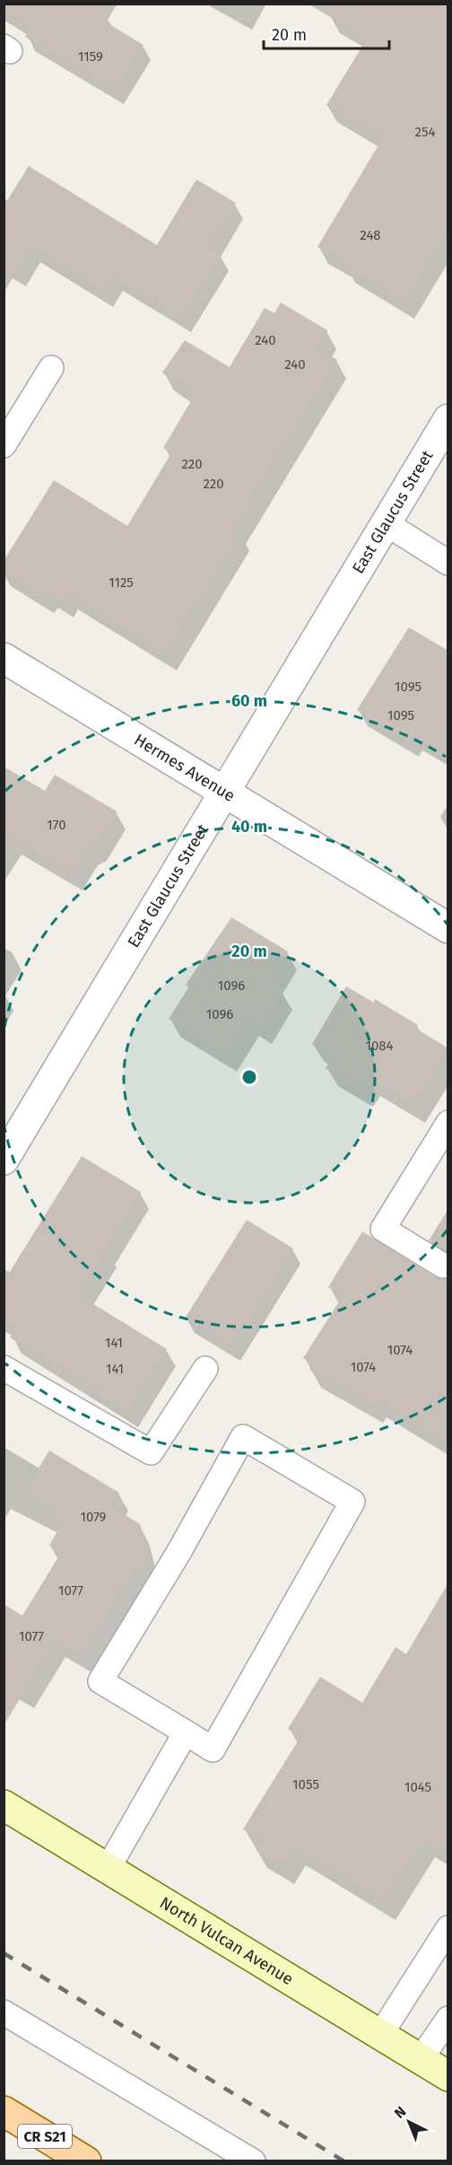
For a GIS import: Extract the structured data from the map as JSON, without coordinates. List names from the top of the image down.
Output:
{
  "streets": {
    "main road": ["North Vulcan Avenue", "CR S21"],
    "street": ["East Glaucus Street", "Hermes Avenue"]
  },
  "crossings": [
    ["East Glaucus Street", "Hermes Avenue"]
  ],
  "house_numbers": [
    "1159",
    "254",
    "248",
    "240",
    "240",
    "220",
    "220",
    "1125",
    "1095",
    "1095",
    "170",
    "1096",
    "1096",
    "1084",
    "141",
    "1074",
    "1074",
    "141",
    "1079",
    "1077",
    "1077",
    "1055",
    "1045"
  ],
  "scale_bar": "20 m",
  "north": "top left",
  "rings": ["60 m", "40 m", "20 m"]
}
